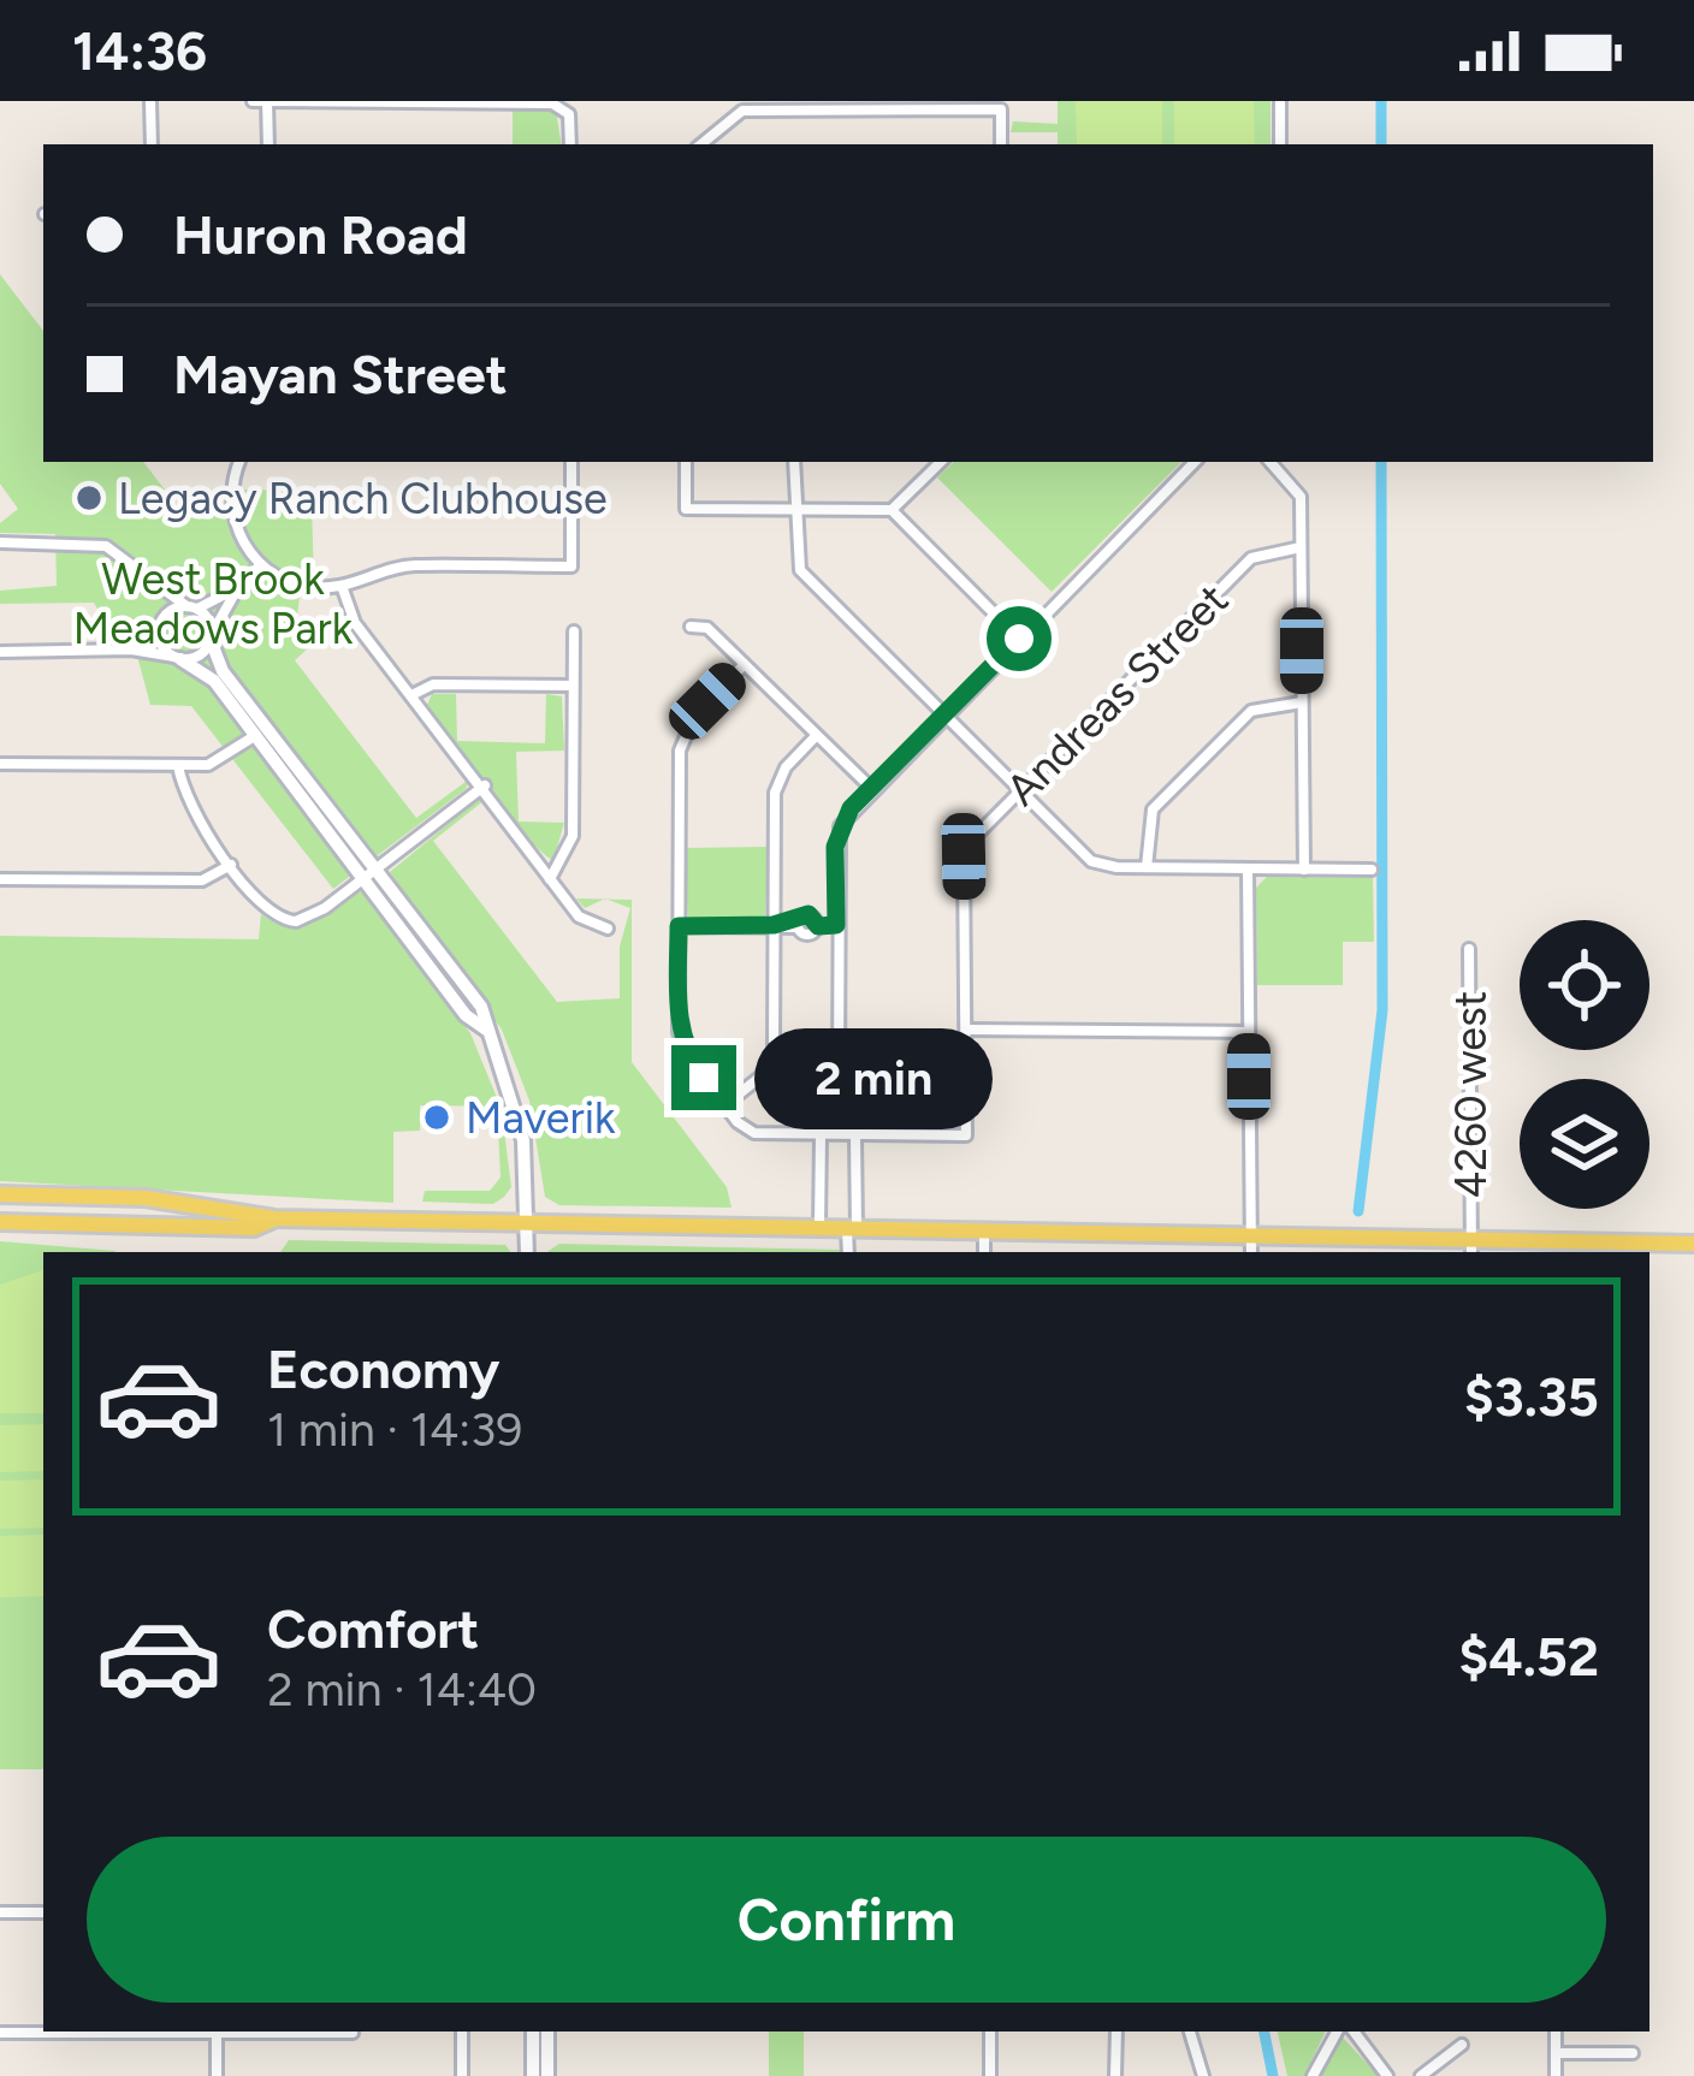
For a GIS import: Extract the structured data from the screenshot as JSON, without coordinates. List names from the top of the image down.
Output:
{
  "streets": {
    "street": ["Andreas Street", "4260 west"]
  },
  "parks": ["West Brook Meadows Park"],
  "places": ["Legacy Ranch Clubhouse", "Maverik"],
  "page": {
    "status": "14:36",
    "banner": ["Huron Road", "Mayan Street"],
    "bubble": "2 min",
    "list": [
      {
        "name": "Economy",
        "note": "1 min · 14:39",
        "value": "$3.35"
      },
      {
        "name": "Comfort",
        "note": "2 min · 14:40",
        "value": "$4.52"
      }
    ],
    "buttons": "Confirm"
  }
}
